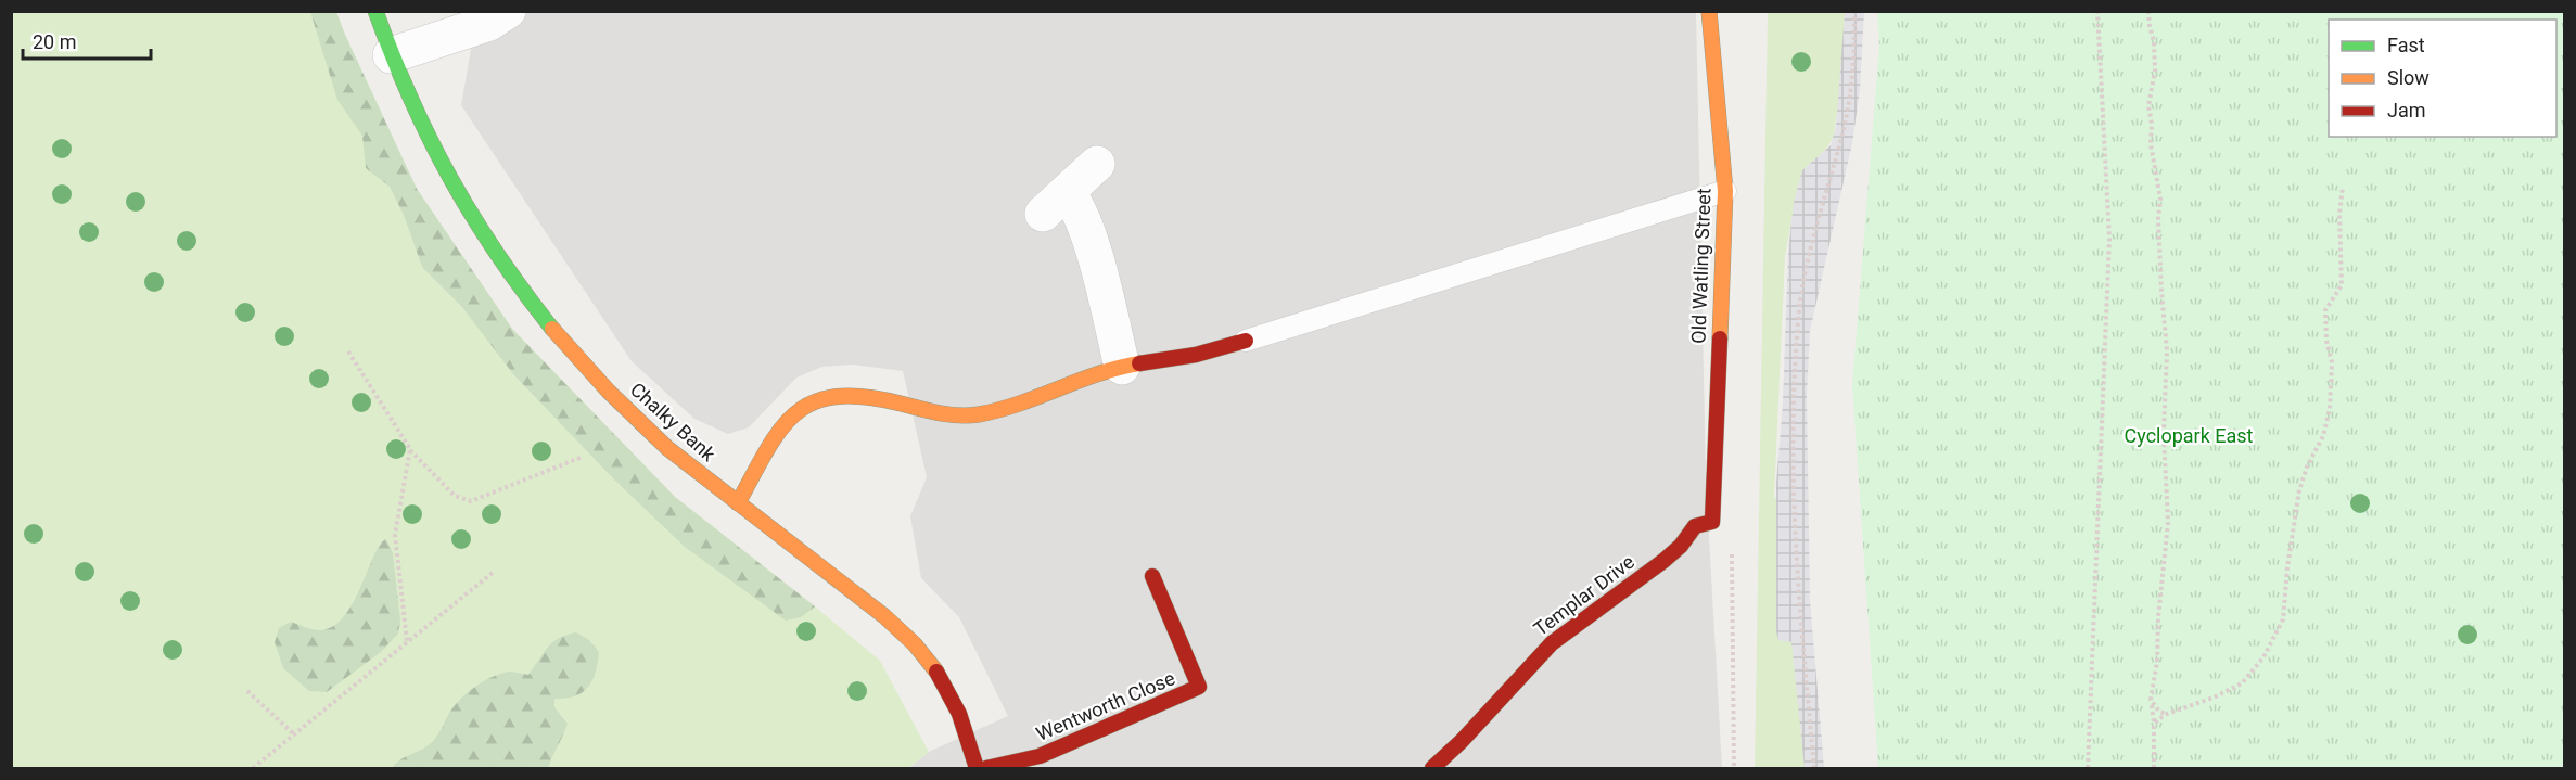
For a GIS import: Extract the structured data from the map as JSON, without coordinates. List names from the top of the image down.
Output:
{
  "streets": {
    "street": [
      "Old Watling Street",
      "Chalky Bank",
      "Templar Drive",
      "Wentworth Close"
    ]
  },
  "crossings": [
    ["Old Watling Street", "Templar Drive"]
  ],
  "parks": ["Cyclopark East"],
  "legend": ["Fast", "Slow", "Jam"],
  "scale_bar": "20 m"
}
